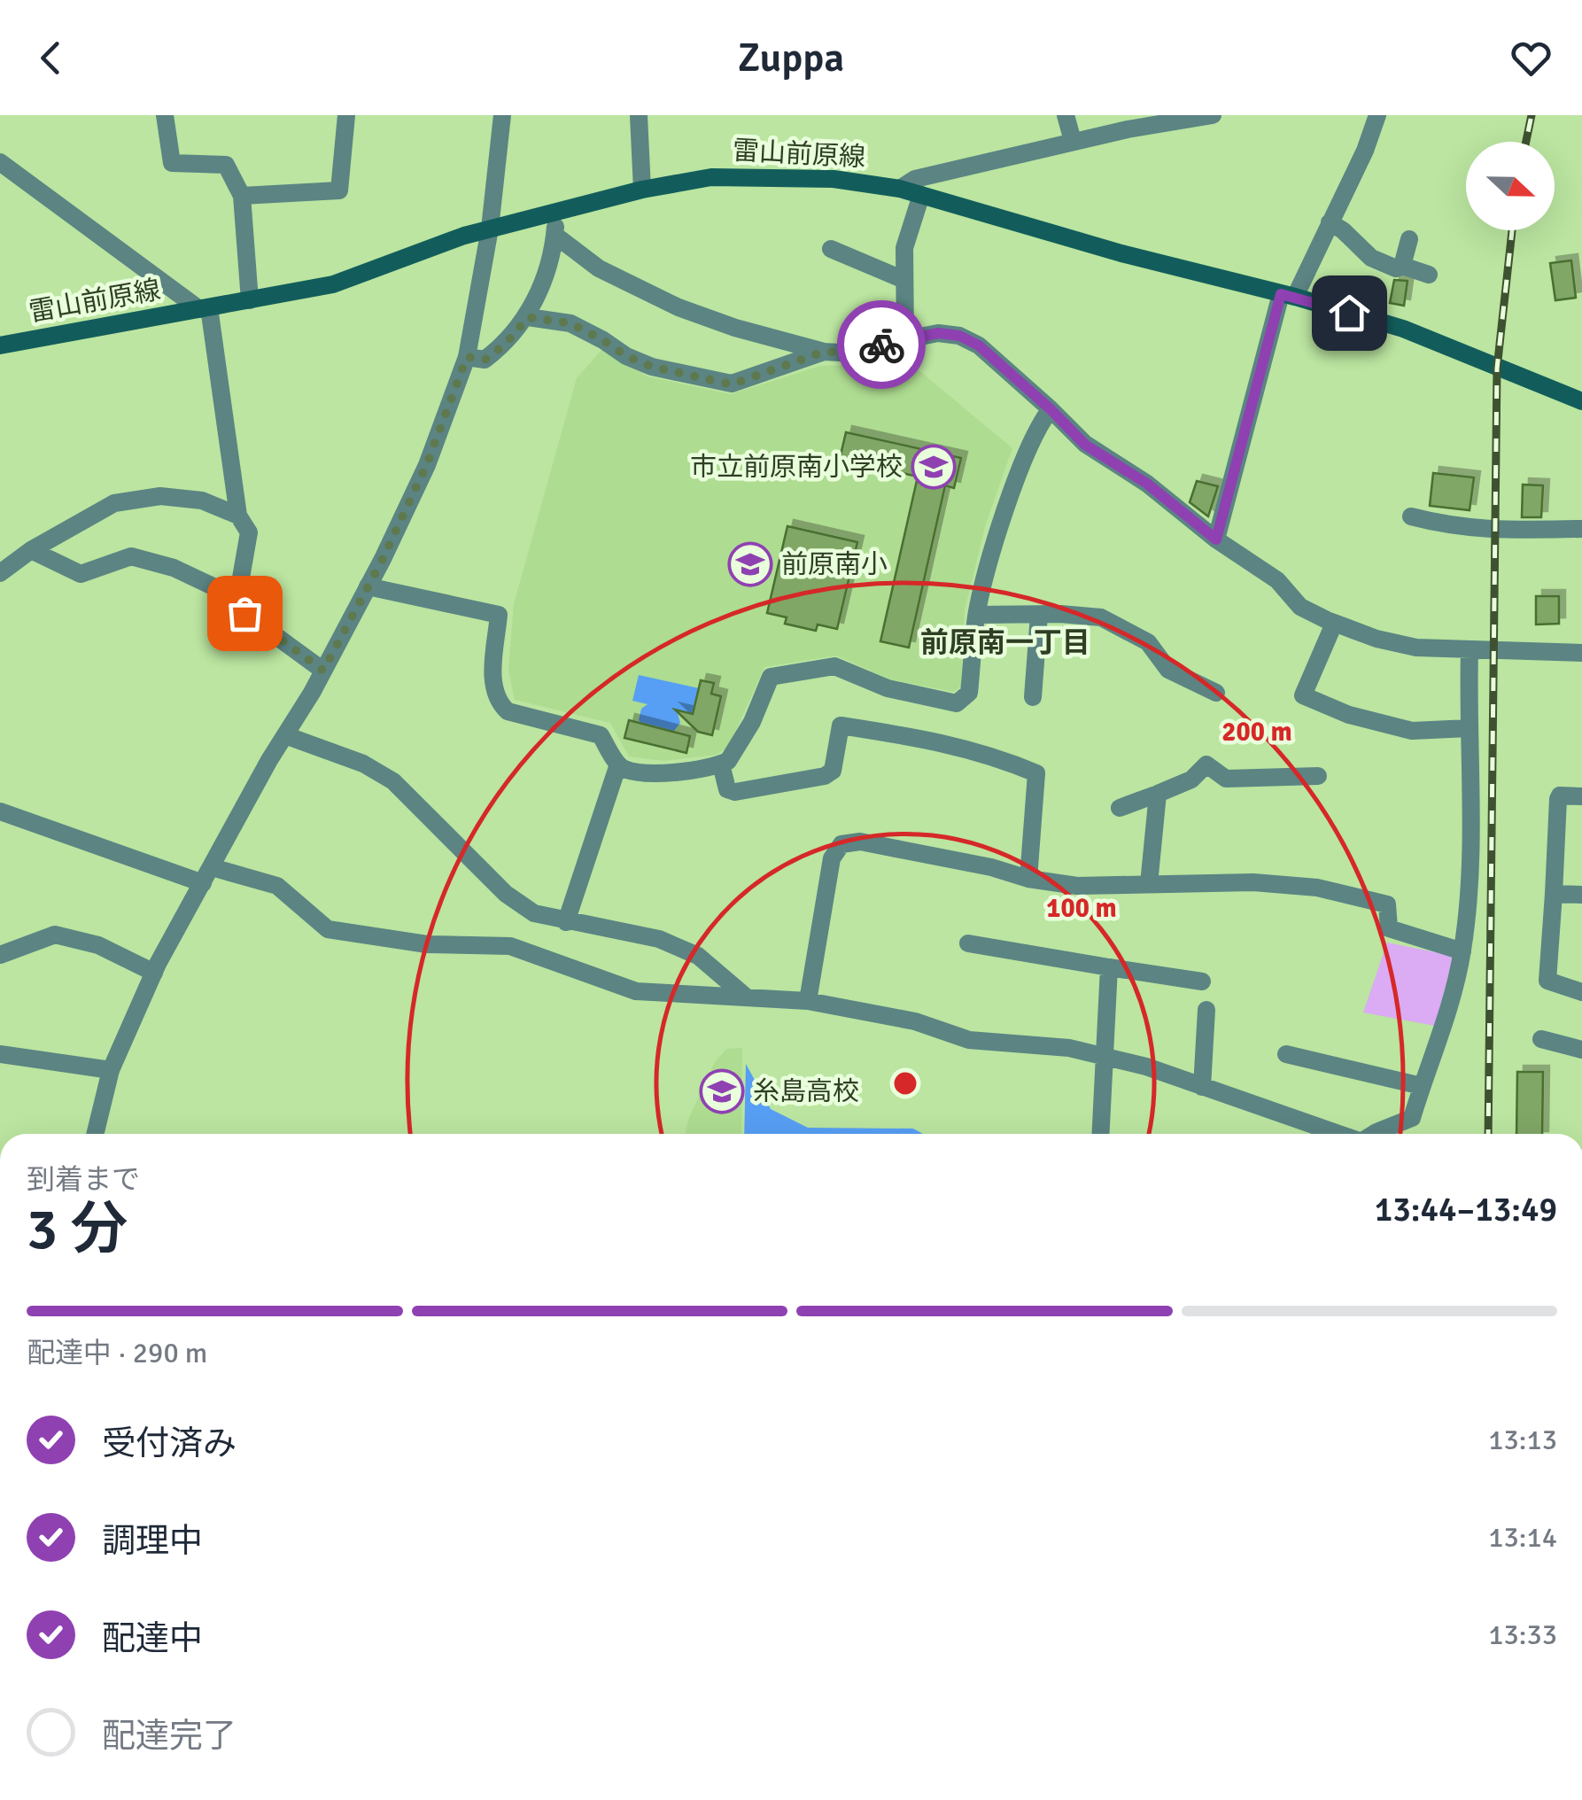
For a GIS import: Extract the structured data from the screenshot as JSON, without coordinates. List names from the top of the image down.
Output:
{
  "streets": {
    "main road": ["雷山前原線"]
  },
  "districts": ["前原南一丁目"],
  "places": {
    "school or university": ["市立前原南小学校", "前原南小", "糸島高校"]
  },
  "north": "right",
  "page": {
    "header": "Zuppa",
    "heading": ["3 分", "到着まで", "13:44–13:49"],
    "bar": "配達中 · 290 m",
    "list": [
      ["受付済み", "13:13"],
      ["調理中", "13:14"],
      ["配達中", "13:33"],
      "配達完了"
    ]
  },
  "rings": ["200 m", "100 m"]
}
